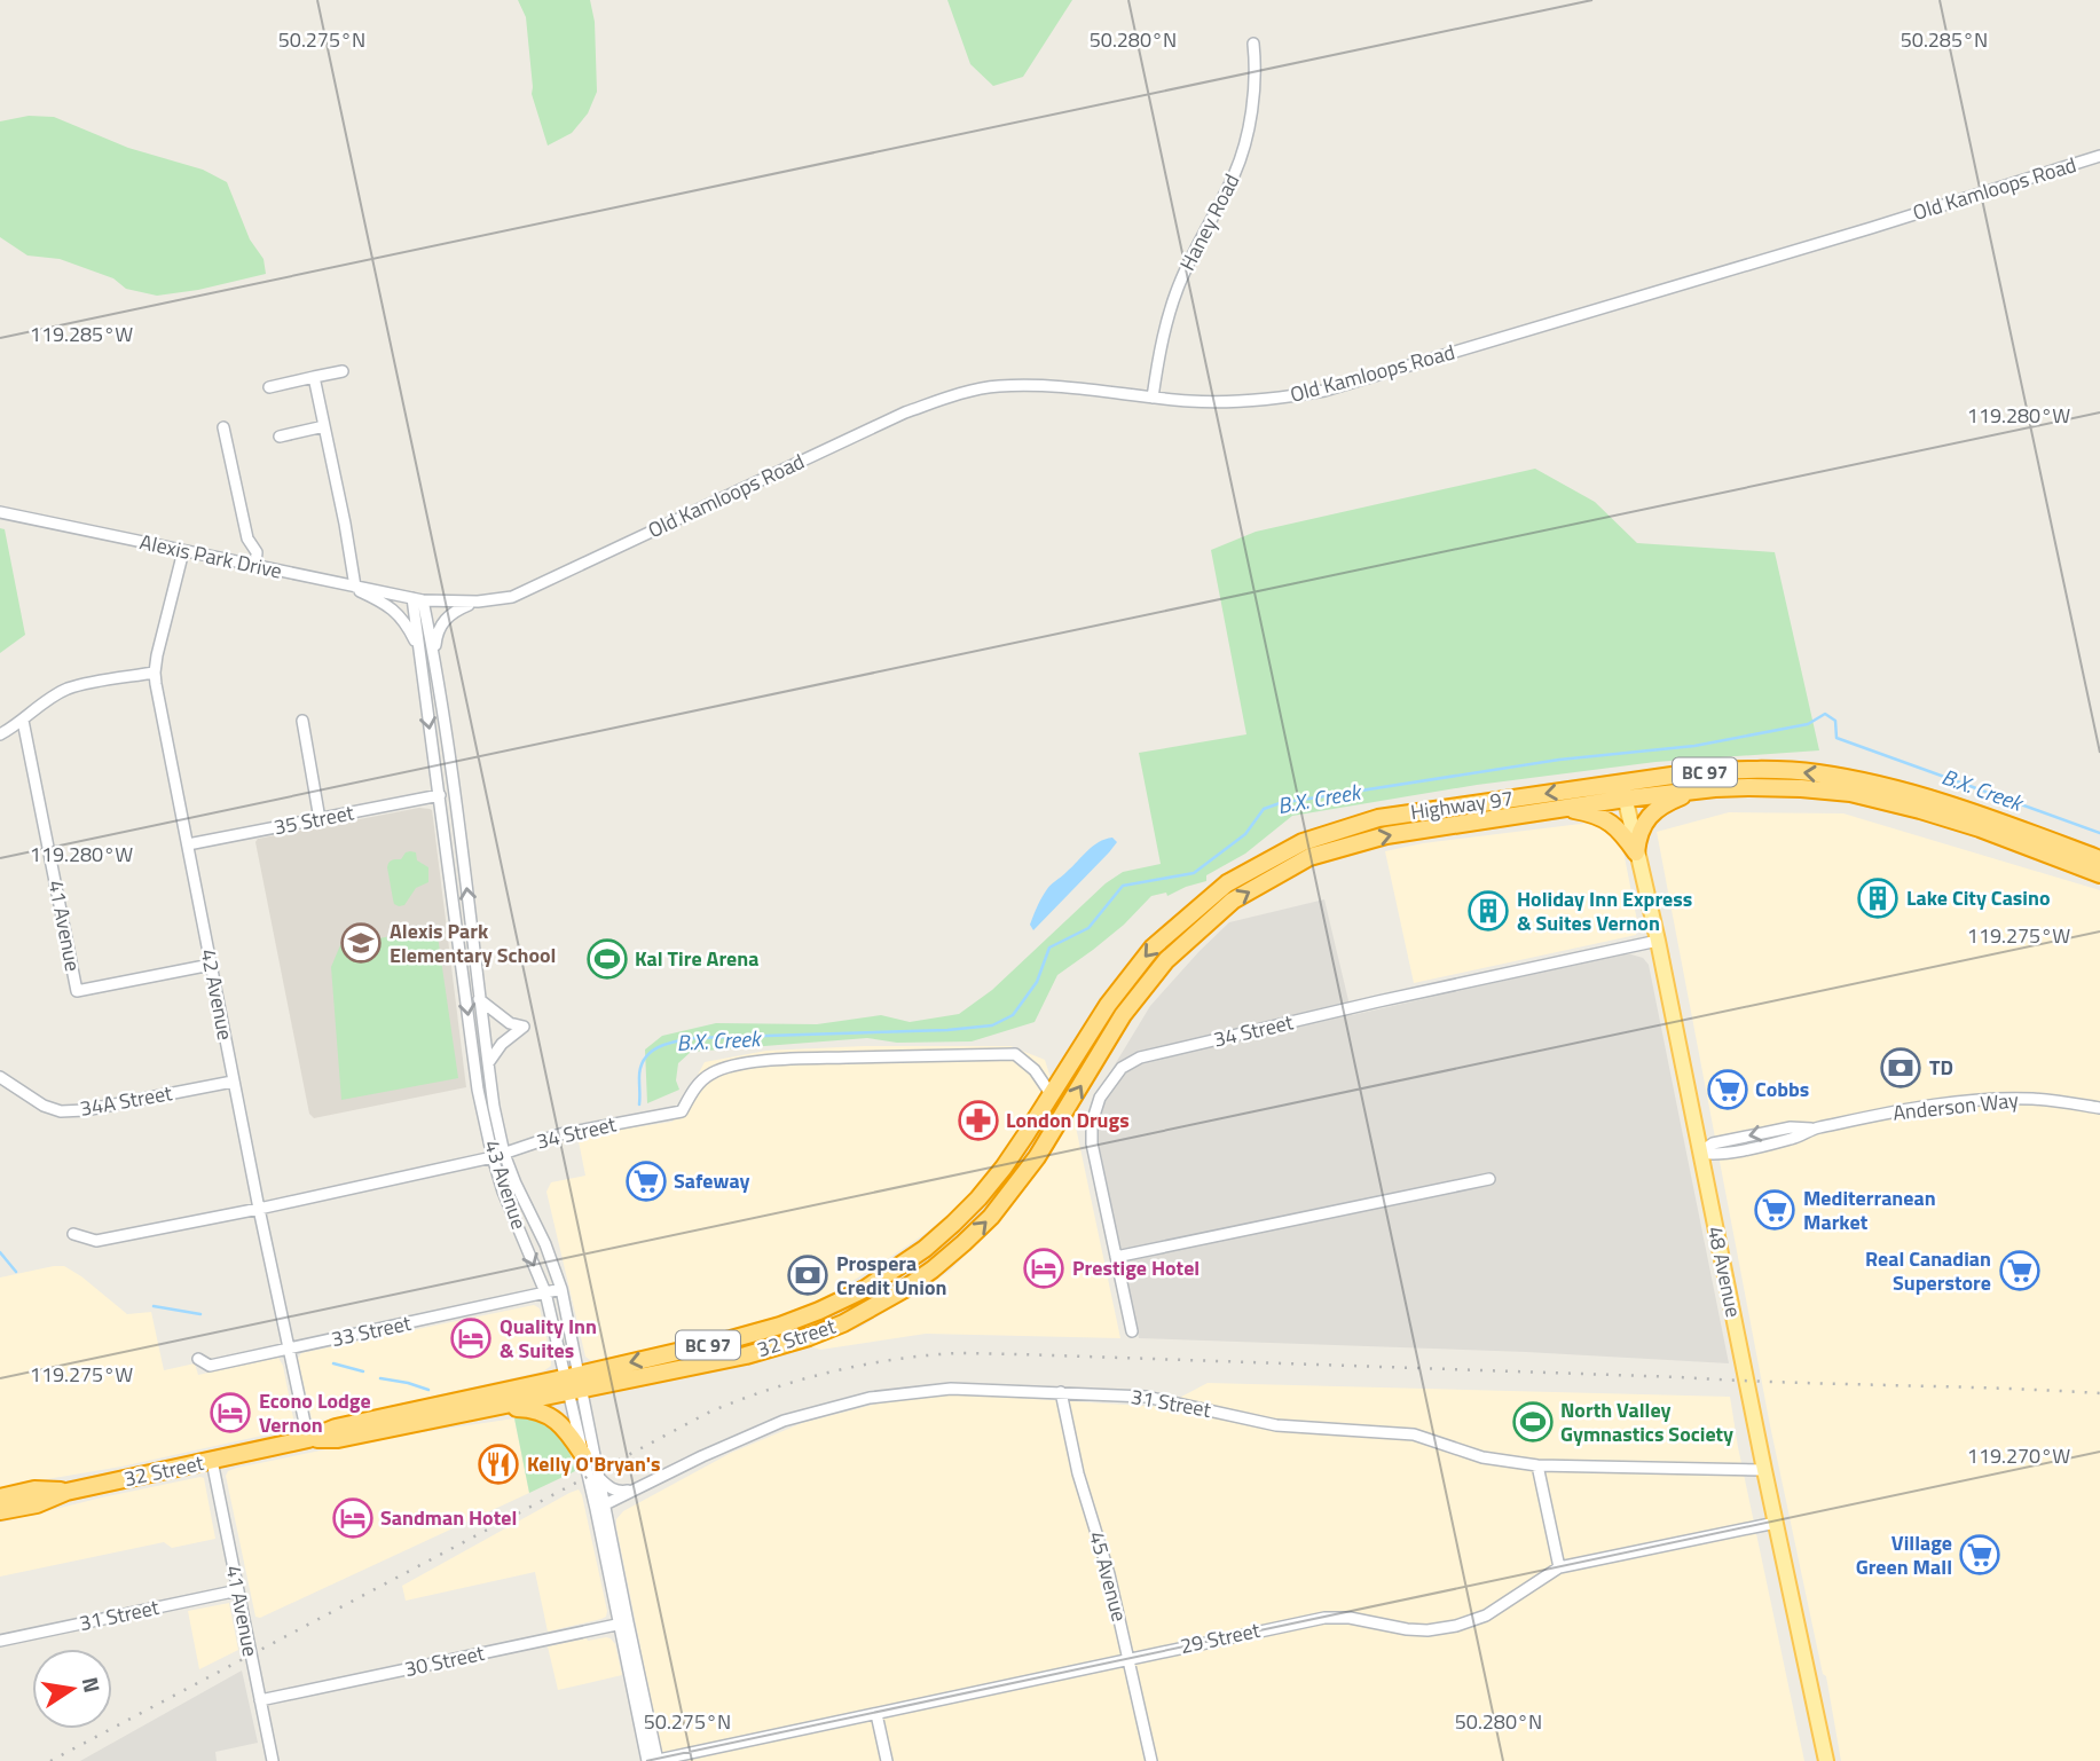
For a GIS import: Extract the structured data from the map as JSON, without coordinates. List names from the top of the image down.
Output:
{
  "streets": {
    "highway": ["BC 97", "Highway 97", "32 Street"],
    "main road": ["48 Avenue"],
    "street": [
      "Old Kamloops Road",
      "Haney Road",
      "Alexis Park Drive",
      "35 Street",
      "41 Avenue",
      "42 Avenue",
      "34 Street",
      "34A Street",
      "Anderson Way",
      "43 Avenue",
      "33 Street",
      "31 Street",
      "45 Avenue",
      "29 Street",
      "30 Street"
    ]
  },
  "crossings": [
    ["Old Kamloops Road", "Haney Road"],
    ["Old Kamloops Road", "Alexis Park Drive"],
    ["Old Kamloops Road", "43 Avenue"],
    ["Alexis Park Drive", "42 Avenue"],
    ["Alexis Park Drive", "43 Avenue"],
    ["Highway 97", "34 Street"],
    ["Highway 97", "48 Avenue"],
    ["Highway 97", "32 Street"],
    ["35 Street", "42 Avenue"],
    ["35 Street", "43 Avenue"],
    ["41 Avenue", "42 Avenue"],
    ["41 Avenue", "32 Street"],
    ["41 Avenue", "31 Street"],
    ["41 Avenue", "30 Street"],
    ["42 Avenue", "34 Street"],
    ["42 Avenue", "34A Street"],
    ["42 Avenue", "33 Street"],
    ["42 Avenue", "32 Street"],
    ["34 Street", "43 Avenue"],
    ["34 Street", "48 Avenue"],
    ["Anderson Way", "48 Avenue"],
    ["43 Avenue", "33 Street"],
    ["43 Avenue", "32 Street"],
    ["43 Avenue", "31 Street"],
    ["43 Avenue", "29 Street"],
    ["43 Avenue", "30 Street"],
    ["48 Avenue", "31 Street"],
    ["48 Avenue", "29 Street"],
    ["31 Street", "45 Avenue"],
    ["45 Avenue", "29 Street"]
  ],
  "water": ["B.X. Creek"],
  "places": {
    "building": ["Lake City Casino", "Holiday Inn Express & Suites Vernon"],
    "school or university": ["Alexis Park Elementary School"],
    "sports": ["Kal Tire Arena", "North Valley Gymnastics Society"],
    "bank": ["TD", "Prospera Credit Union"],
    "supermarket": [
      "Cobbs",
      "Safeway",
      "Mediterranean Market",
      "Real Canadian Superstore",
      "Village Green Mall"
    ],
    "pharmacy": ["London Drugs"],
    "hotel": [
      "Prestige Hotel",
      "Quality Inn & Suites",
      "Econo Lodge Vernon",
      "Sandman Hotel"
    ],
    "restaurant": ["Kelly O'Bryan's"]
  },
  "north": "right",
  "coordinates": [
    "50.275°N",
    "50.280°N",
    "50.285°N",
    "119.285°W",
    "119.280°W",
    "119.275°W",
    "119.270°W"
  ]
}
